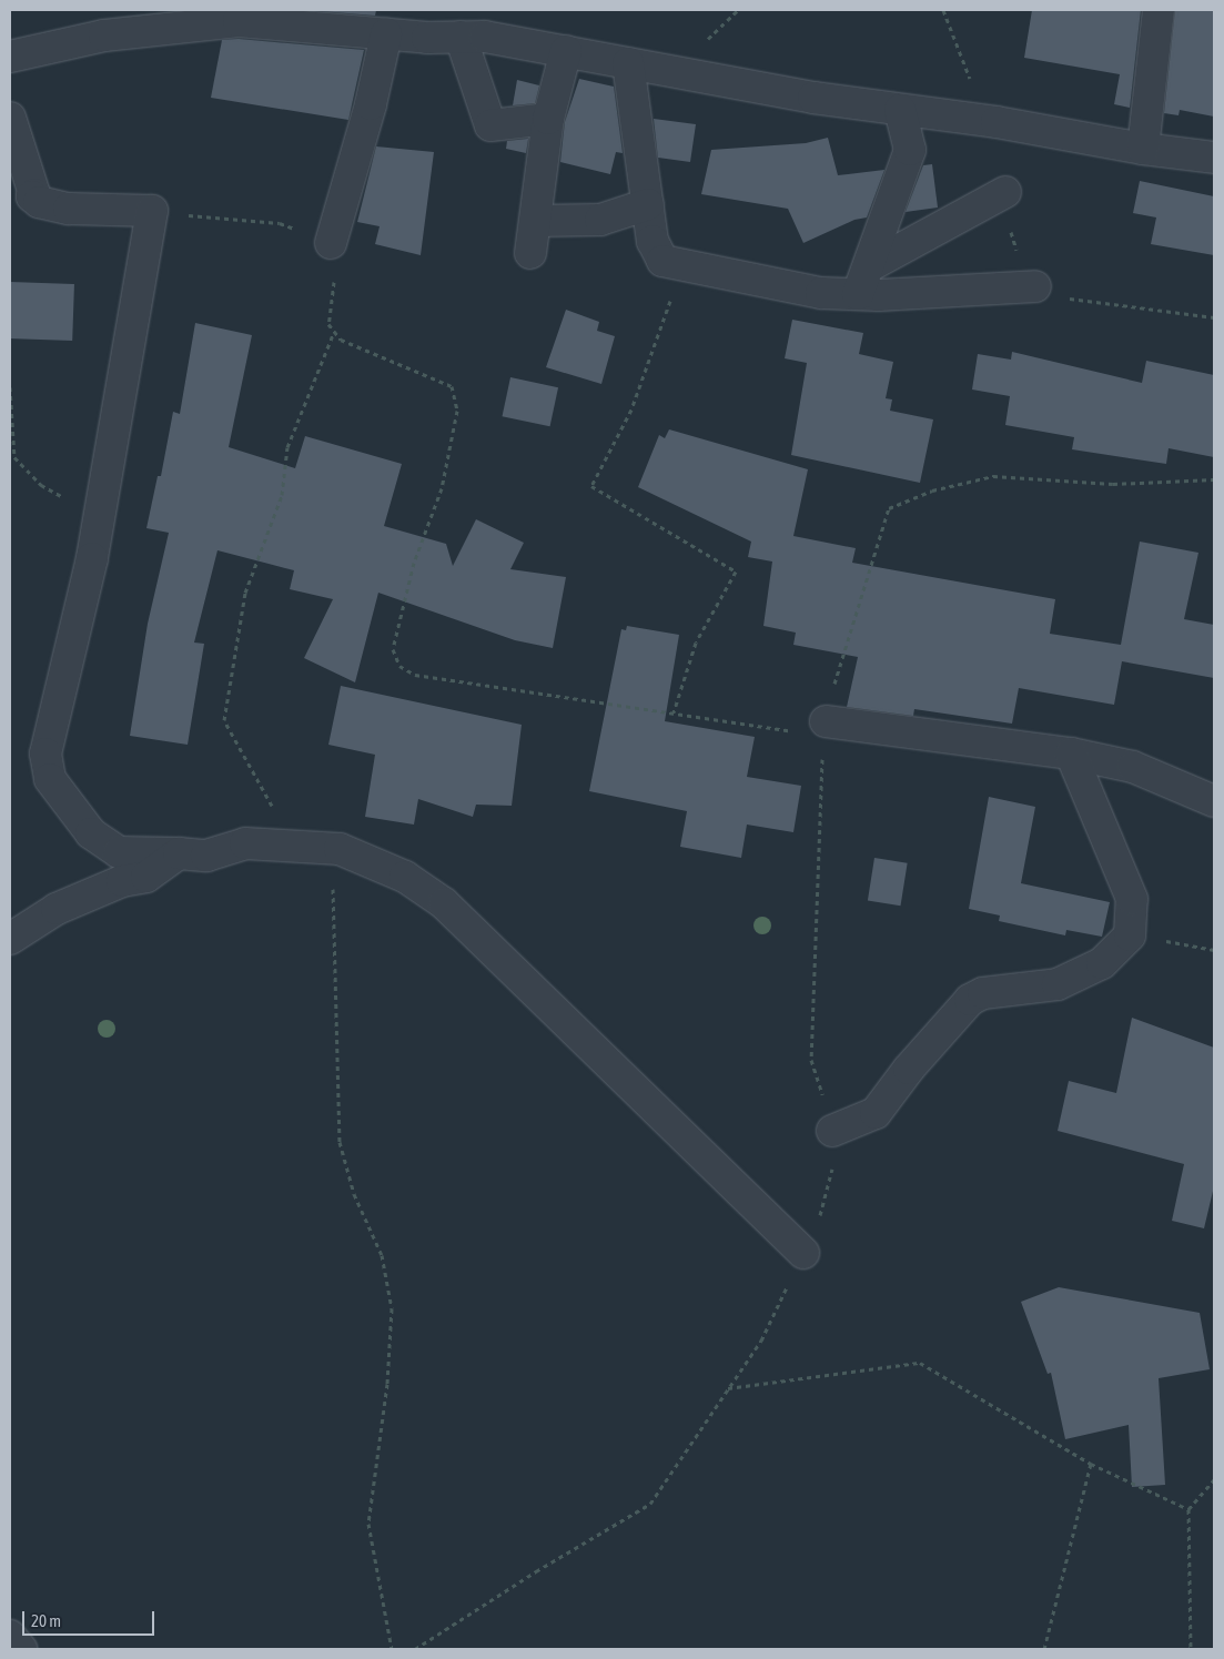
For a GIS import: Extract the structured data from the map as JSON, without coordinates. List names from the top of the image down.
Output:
{
  "scale_bar": "20 m"
}
